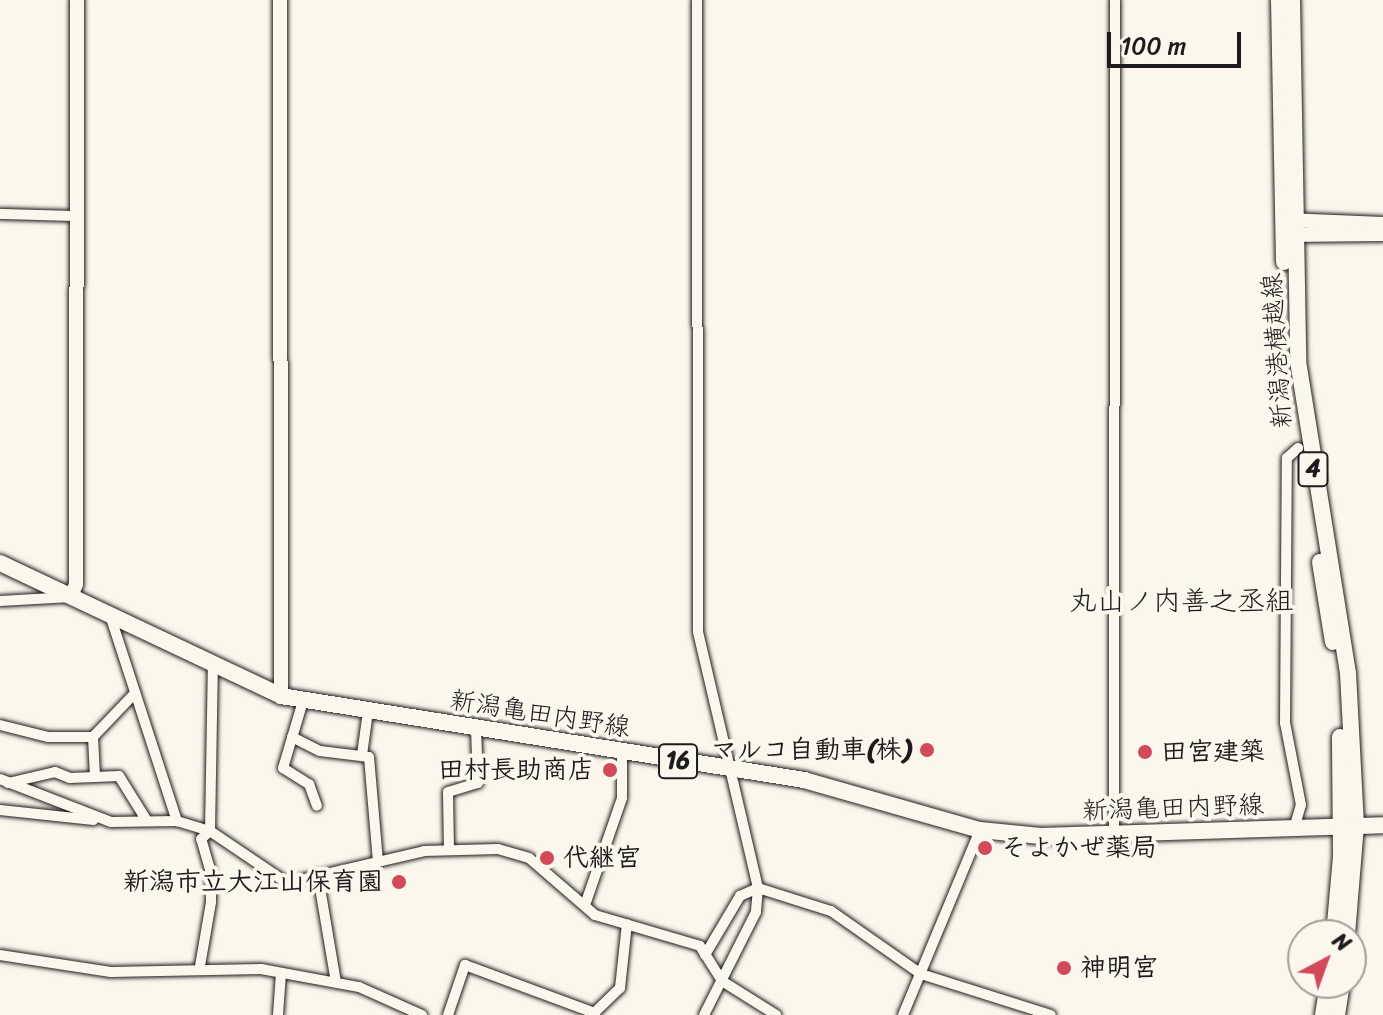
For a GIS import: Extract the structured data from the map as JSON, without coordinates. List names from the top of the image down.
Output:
{
  "streets": {
    "main road": [
      "新潟港横越線",
      "4",
      "新潟亀田内野線",
      "16"
    ]
  },
  "crossings": [
    ["新潟港横越線", "新潟亀田内野線"]
  ],
  "districts": ["丸山ノ内善之丞組"],
  "places": [
    "マルコ自動車(株)",
    "田宮建築",
    "田村長助商店",
    "そよかぜ薬局",
    "代継宮",
    "新潟市立大江山保育園",
    "神明宮"
  ],
  "scale_bar": "100 m",
  "north": "top right"
}
